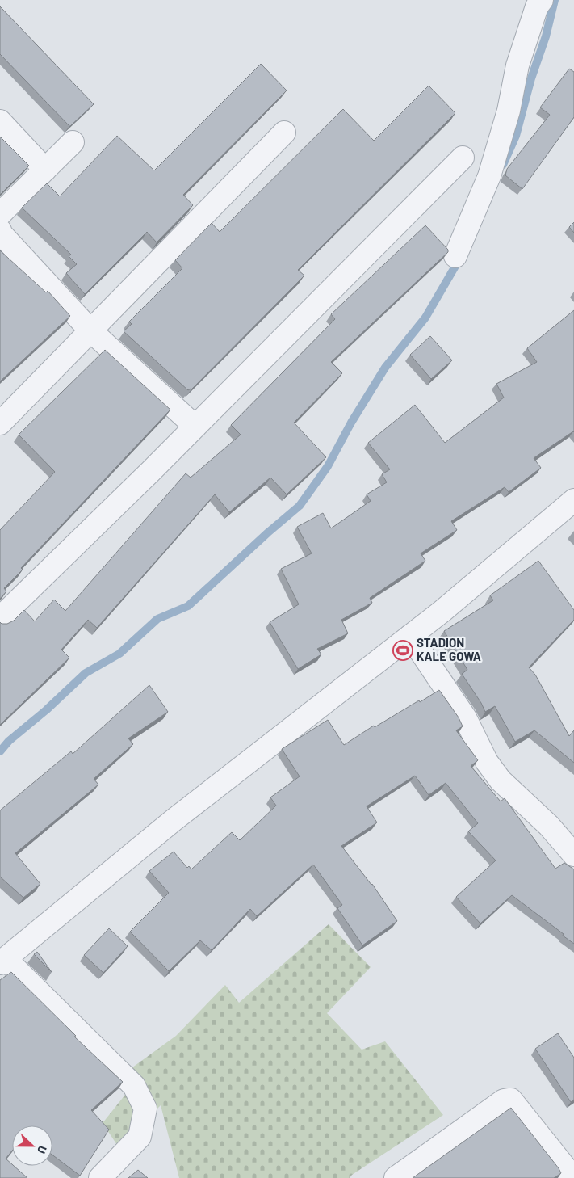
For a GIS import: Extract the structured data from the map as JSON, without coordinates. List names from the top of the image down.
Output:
{
  "places": {
    "sports": ["STADION KALE GOWA"]
  },
  "north": "right"
}
